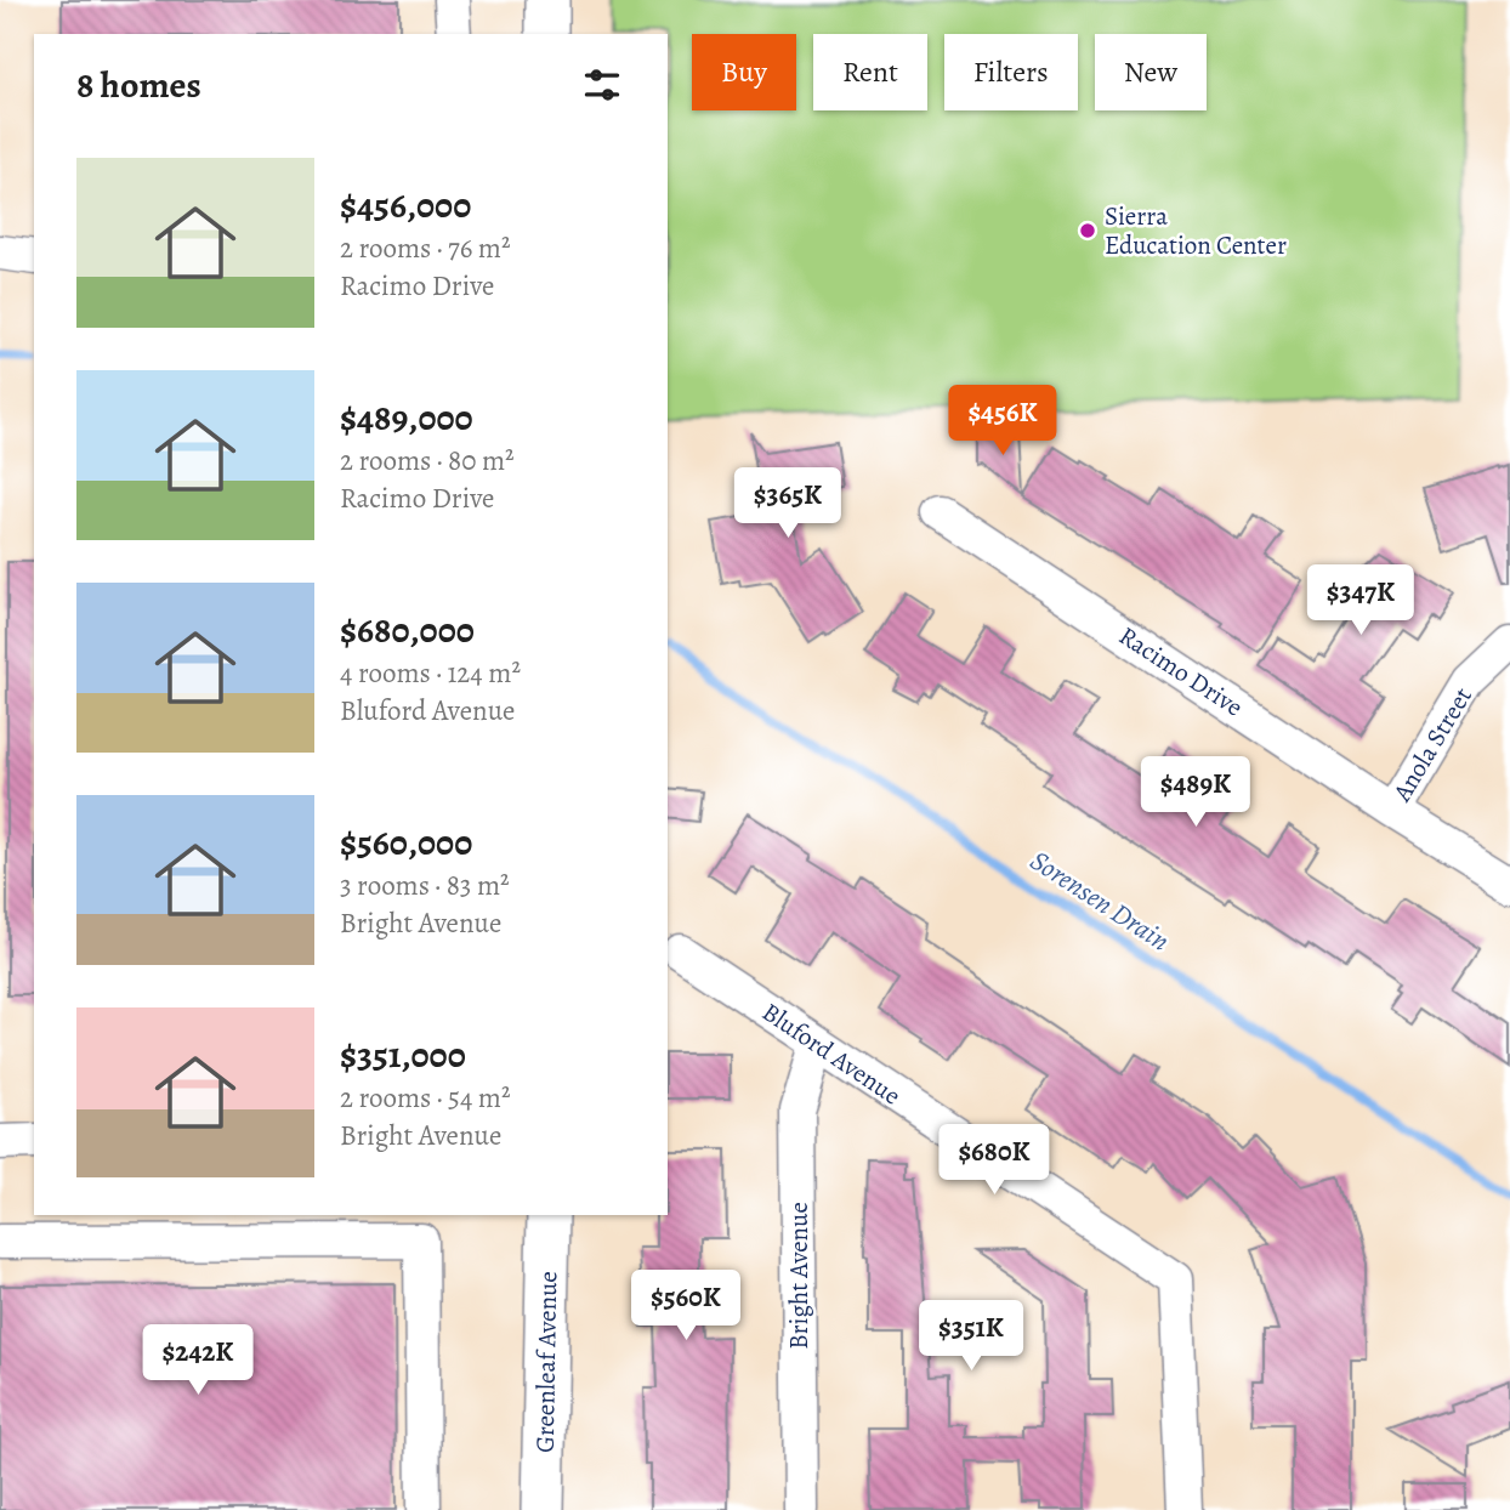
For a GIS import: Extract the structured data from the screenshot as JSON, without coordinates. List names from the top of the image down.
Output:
{
  "streets": {
    "main road": ["Greenleaf Avenue"],
    "street": [
      "Racimo Drive",
      "Anola Street",
      "Bluford Avenue",
      "Bright Avenue"
    ]
  },
  "crossings": [
    ["Racimo Drive", "Anola Street"],
    ["Bluford Avenue", "Bright Avenue"]
  ],
  "water": ["Sorensen Drain"],
  "places": ["Sierra Education Center"],
  "page": {
    "chip": [
      "Buy",
      "Rent",
      "Filters",
      "New"
    ],
    "heading": "8 homes",
    "list": [
      {
        "name": "$456,000",
        "note": "2 rooms · 76 m² · Racimo Drive"
      },
      {
        "name": "$489,000",
        "note": "2 rooms · 80 m² · Racimo Drive"
      },
      {
        "name": "$680,000",
        "note": "4 rooms · 124 m² · Bluford Avenue"
      },
      {
        "name": "$560,000",
        "note": "3 rooms · 83 m² · Bright Avenue"
      },
      {
        "name": "$351,000",
        "note": "2 rooms · 54 m² · Bright Avenue"
      }
    ],
    "price": [
      "$456K",
      "$365K",
      "$347K",
      "$489K",
      "$680K",
      "$560K",
      "$351K",
      "$242K"
    ]
  }
}
